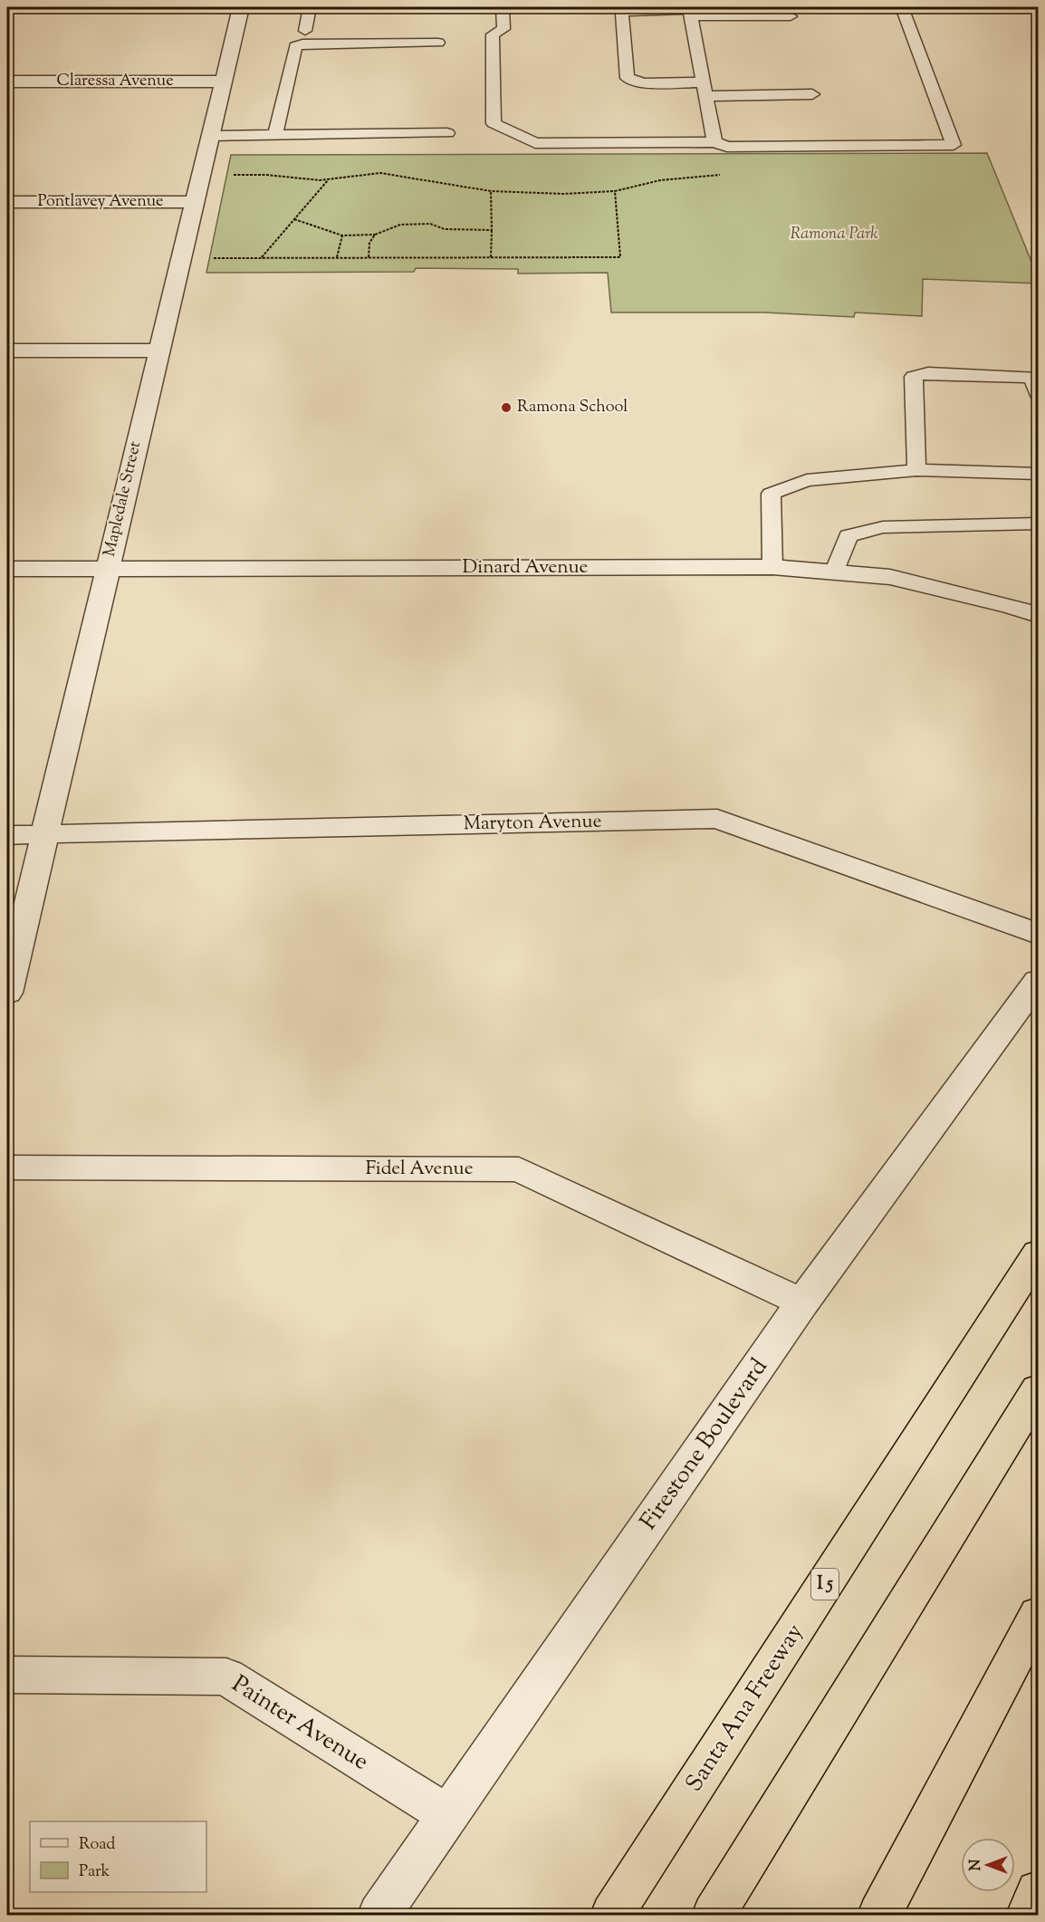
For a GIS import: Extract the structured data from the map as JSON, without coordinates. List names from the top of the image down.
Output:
{
  "streets": {
    "highway": ["I 5", "Santa Ana Freeway"],
    "street": [
      "Claressa Avenue",
      "Pontlavey Avenue",
      "Mapledale Street",
      "Dinard Avenue",
      "Maryton Avenue",
      "Fidel Avenue",
      "Firestone Boulevard",
      "Painter Avenue"
    ]
  },
  "crossings": [
    ["Claressa Avenue", "Mapledale Street"],
    ["Pontlavey Avenue", "Mapledale Street"],
    ["Mapledale Street", "Dinard Avenue"],
    ["Mapledale Street", "Maryton Avenue"],
    ["Fidel Avenue", "Firestone Boulevard"],
    ["Firestone Boulevard", "Painter Avenue"]
  ],
  "parks": ["Ramona Park"],
  "places": ["Ramona School"],
  "legend": ["Road", "Park"],
  "north": "left"
}
